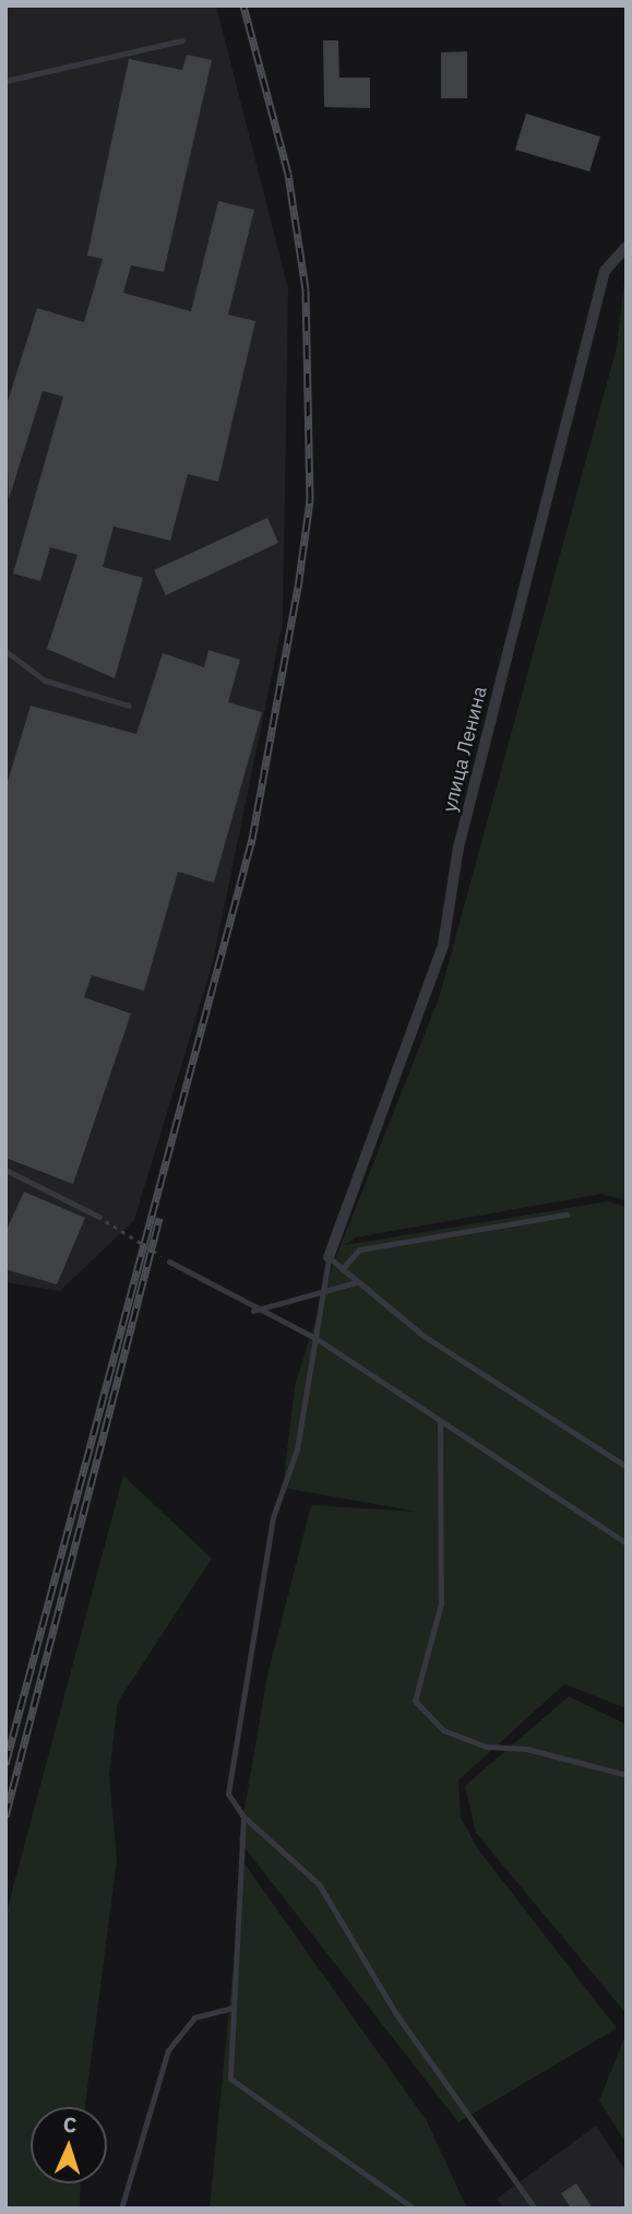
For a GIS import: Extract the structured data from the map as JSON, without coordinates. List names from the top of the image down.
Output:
{
  "streets": {
    "street": ["улица Ленина"]
  },
  "north": "top"
}
